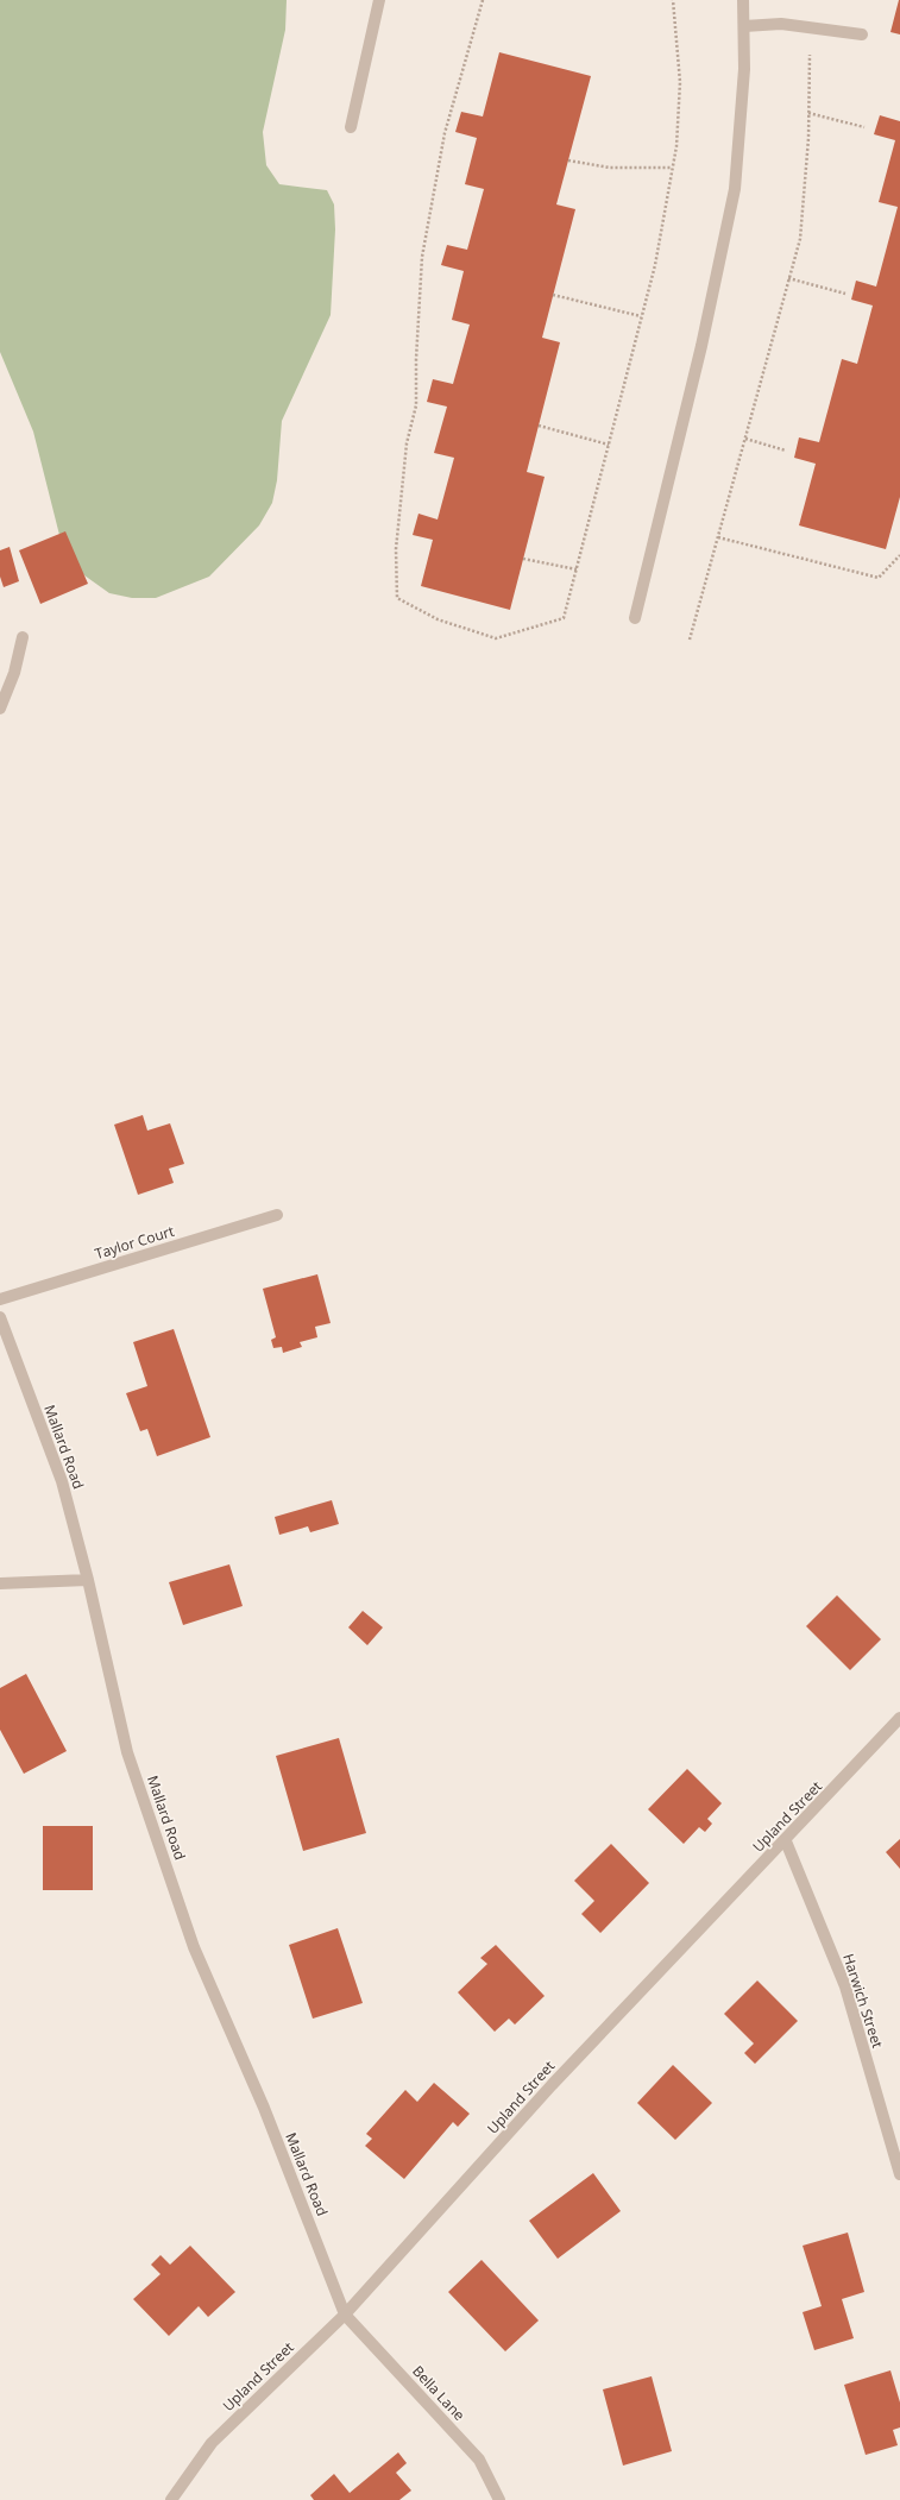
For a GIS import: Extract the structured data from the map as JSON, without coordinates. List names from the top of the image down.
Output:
{
  "streets": {
    "street": [
      "Taylor Court",
      "Mallard Road",
      "Upland Street",
      "Harwich Street",
      "Bella Lane"
    ]
  },
  "crossings": [
    ["Mallard Road", "Upland Street"],
    ["Mallard Road", "Bella Lane"],
    ["Upland Street", "Harwich Street"],
    ["Upland Street", "Bella Lane"]
  ]
}
